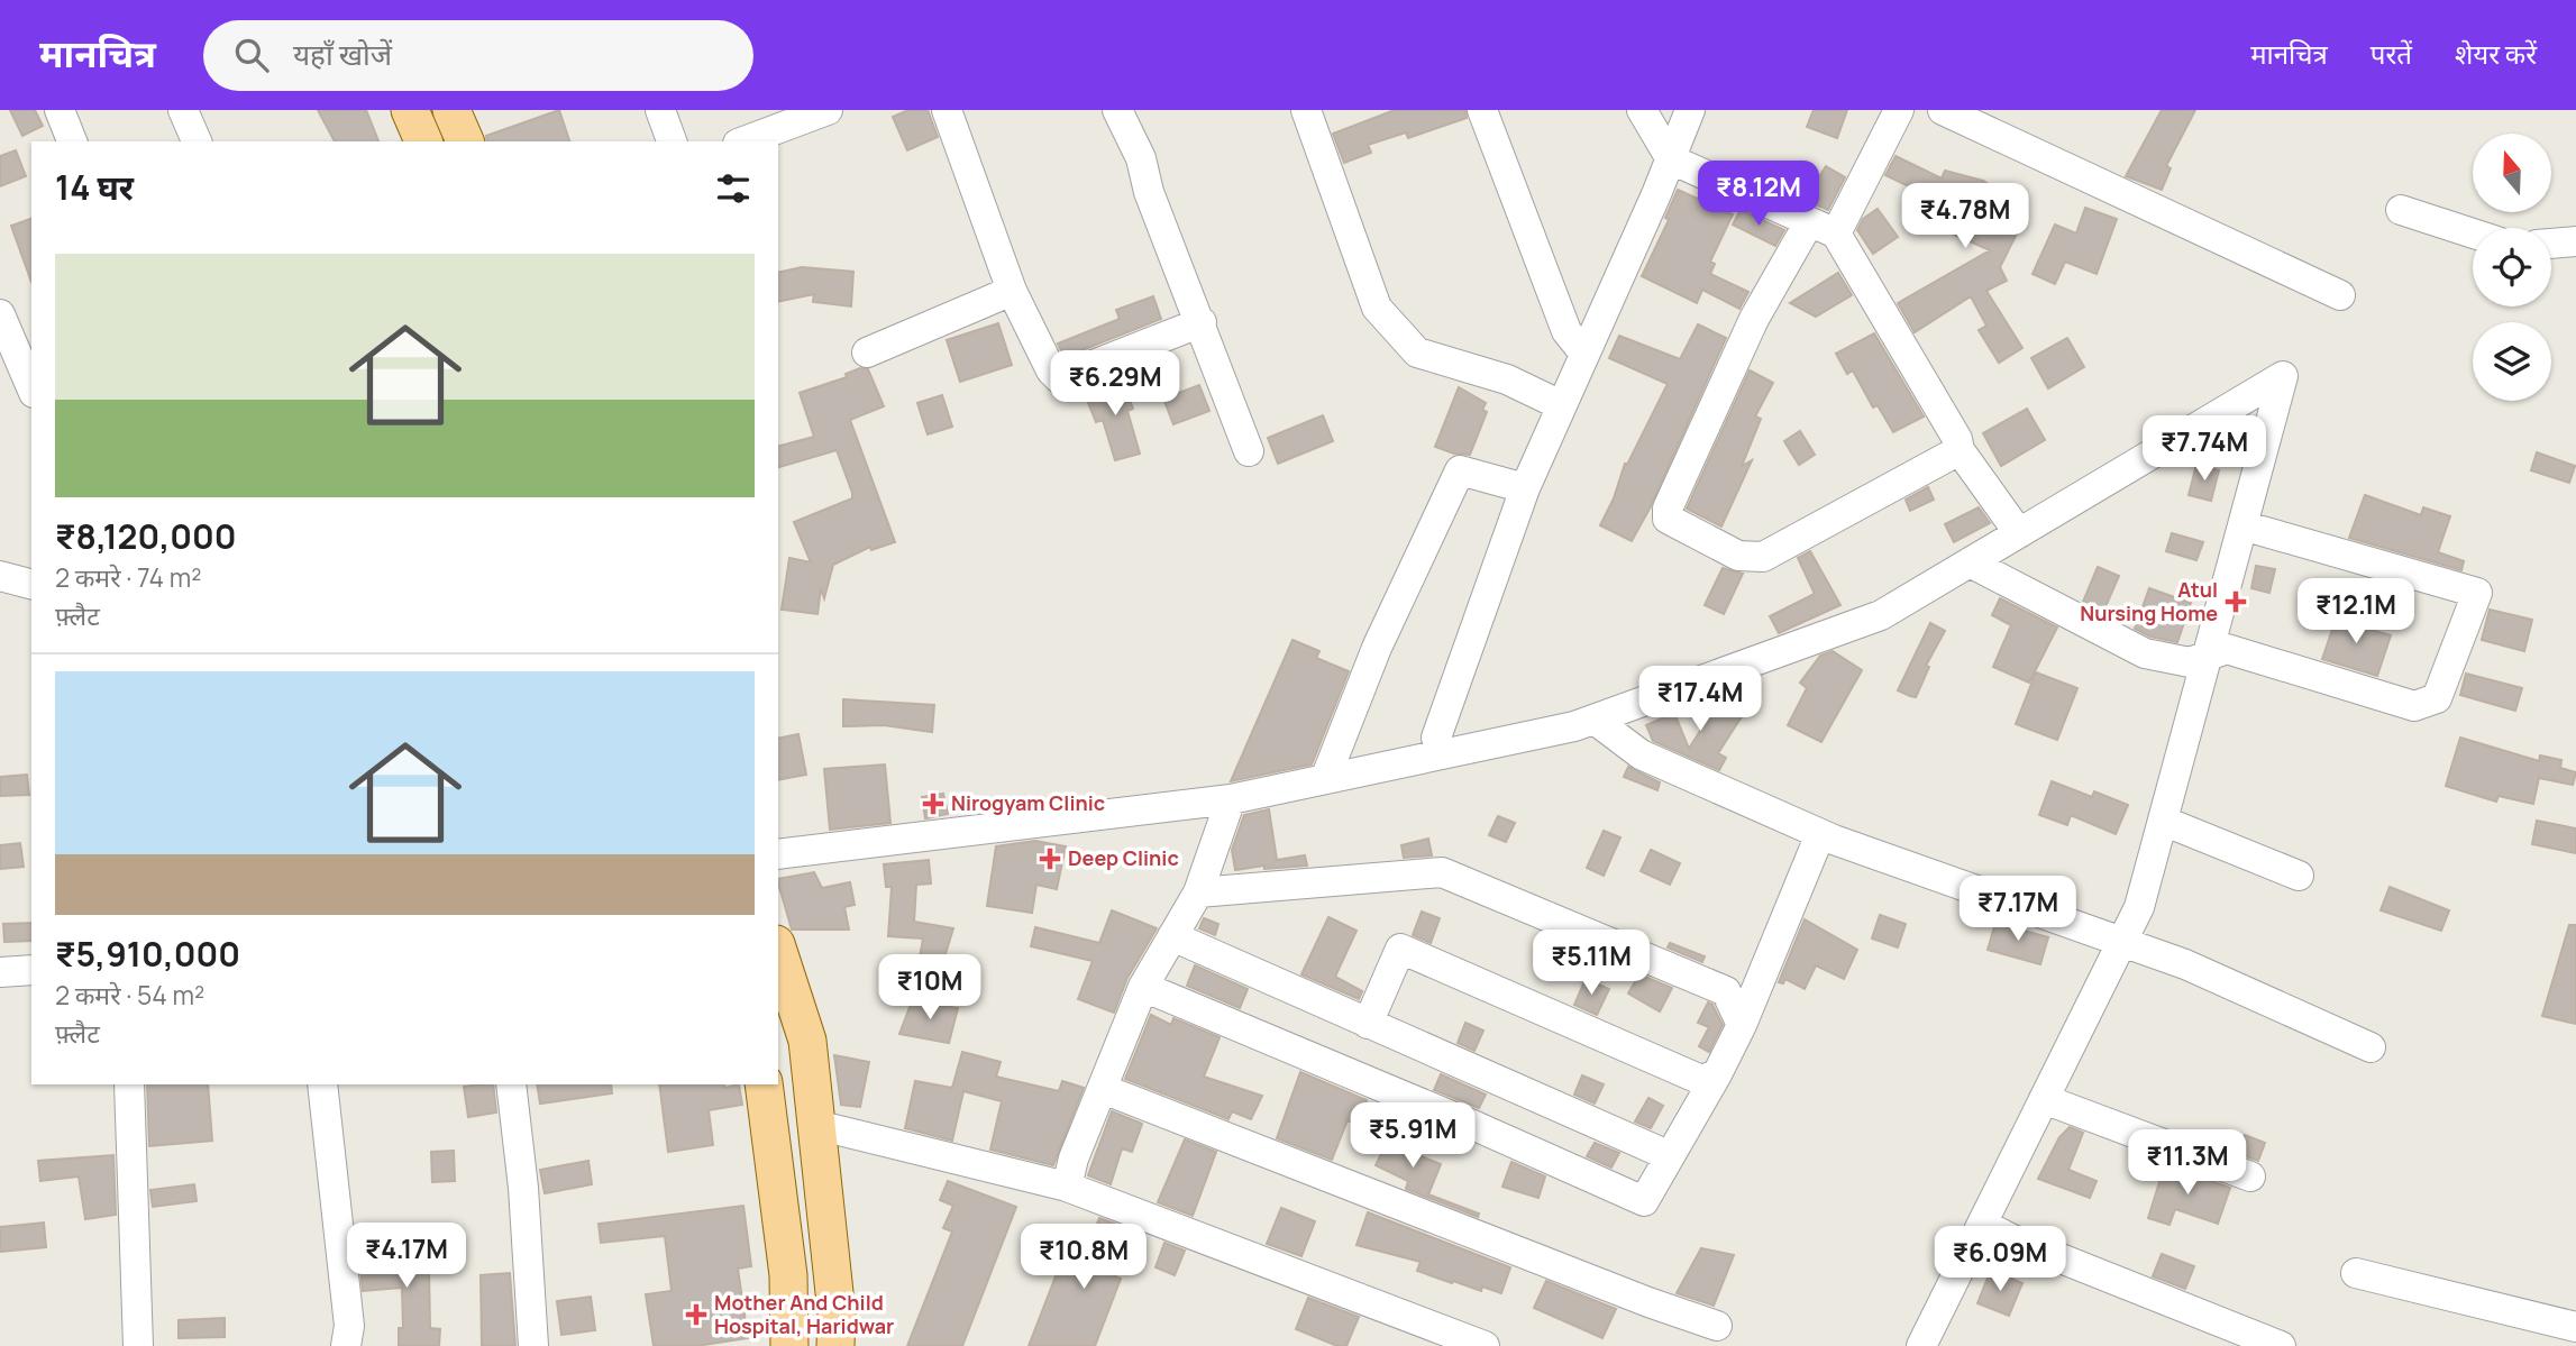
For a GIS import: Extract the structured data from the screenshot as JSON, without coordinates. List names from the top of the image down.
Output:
{
  "places": {
    "health": [
      "Atul Nursing Home",
      "Nirogyam Clinic",
      "Deep Clinic",
      "Mother And Child Hospital, Haridwar"
    ]
  },
  "north": "top",
  "page": {
    "header": "मानचित्र",
    "search": "यहाँ खोजें",
    "nav": ["मानचित्र", "परतें", "शेयर करें"],
    "heading": "14 घर",
    "price": [
      "₹8.12M",
      "₹4.78M",
      "₹6.29M",
      "₹7.74M",
      "₹12.1M",
      "₹17.4M",
      "₹7.17M",
      "₹5.11M",
      "₹10M",
      "₹5.91M",
      "₹11.3M",
      "₹4.17M",
      "₹10.8M",
      "₹6.09M"
    ],
    "list": [
      {
        "name": "₹8,120,000",
        "note": "2 कमरे · 74 m² · फ़्लैट"
      },
      {
        "name": "₹5,910,000",
        "note": "2 कमरे · 54 m² · फ़्लैट"
      }
    ]
  }
}
